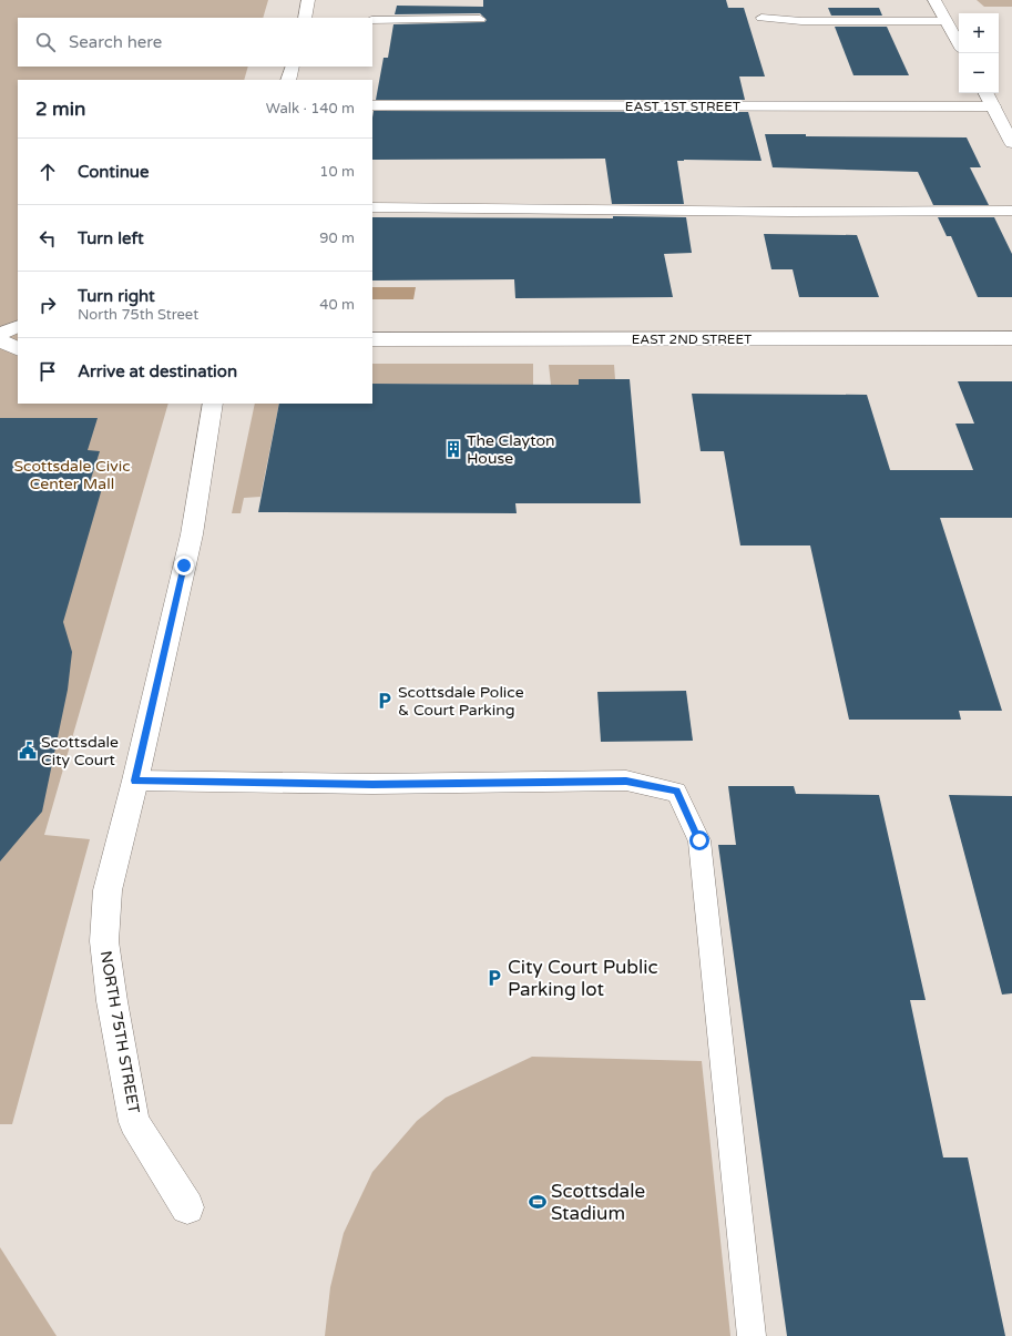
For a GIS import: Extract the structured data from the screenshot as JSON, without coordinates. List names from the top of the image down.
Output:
{
  "streets": {
    "street": ["EAST 1ST STREET", "EAST 2ND STREET", "NORTH 75TH STREET"]
  },
  "parks": ["Scottsdale Civic Center Mall"],
  "places": {
    "building": ["The Clayton House"],
    "parking": ["Scottsdale Police & Court Parking", "City Court Public Parking lot"],
    "public building": ["Scottsdale City Court"],
    "sports": ["Scottsdale Stadium"]
  },
  "page": {
    "map_buttons": ["+", "−"],
    "search": "Search here",
    "heading": ["2 min", "Walk · 140 m"],
    "list": [
      ["Continue", "10 m"],
      ["Turn left", "90 m"],
      ["Turn right", "North 75th Street", "40 m"],
      "Arrive at destination"
    ]
  }
}
